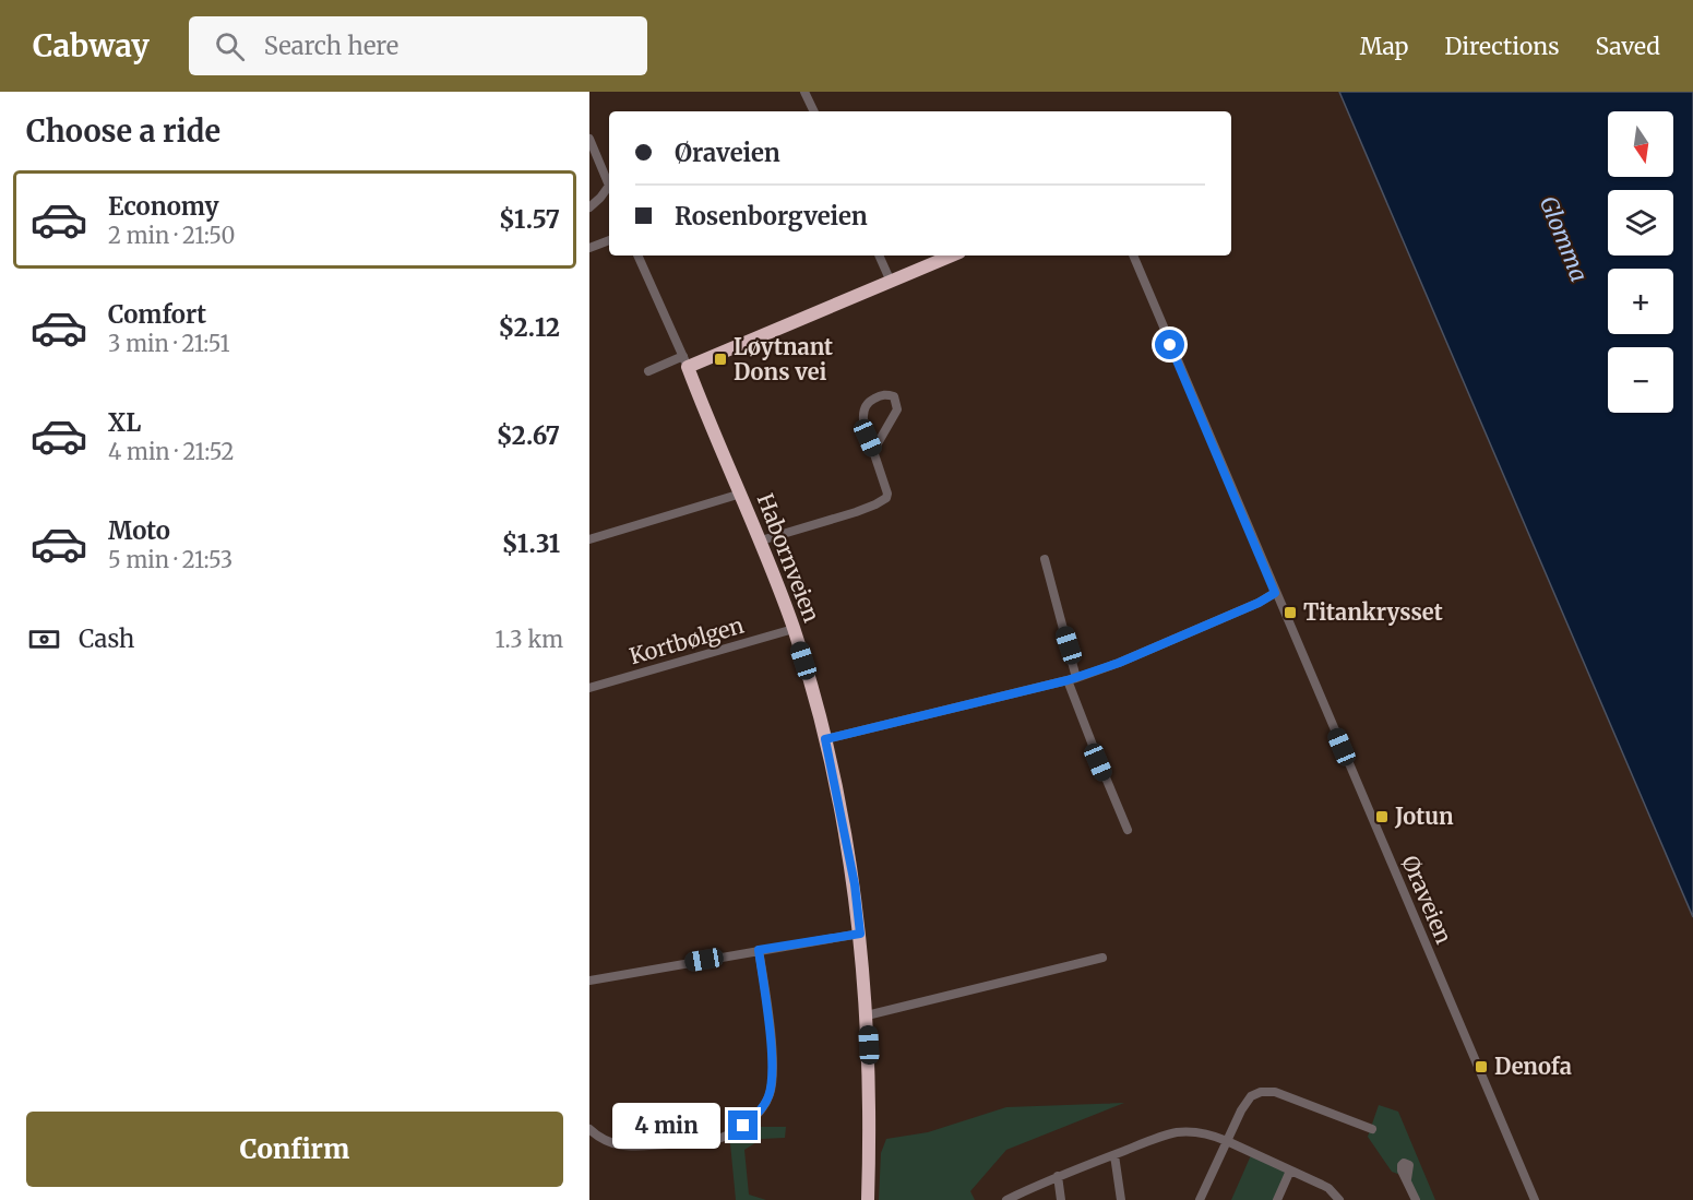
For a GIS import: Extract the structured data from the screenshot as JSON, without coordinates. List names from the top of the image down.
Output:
{
  "streets": {
    "highway": ["Habornveien"],
    "street": ["Kortbølgen", "Øraveien"]
  },
  "crossings": [
    ["Habornveien", "Kortbølgen"]
  ],
  "water": ["Glomma"],
  "places": {
    "transit": [
      "Løytnant Dons vei",
      "Titankrysset",
      "Jotun",
      "Denofa"
    ]
  },
  "north": "bottom",
  "page": {
    "header": "Cabway",
    "search": "Search here",
    "nav": ["Map", "Directions", "Saved"],
    "heading": "Choose a ride",
    "map_buttons": ["+", "−"],
    "banner": ["Øraveien", "Rosenborgveien"],
    "list": [
      {
        "name": "Economy",
        "note": "2 min · 21:50",
        "value": "$1.57"
      },
      {
        "name": "Comfort",
        "note": "3 min · 21:51",
        "value": "$2.12"
      },
      {
        "name": "XL",
        "note": "4 min · 21:52",
        "value": "$2.67"
      },
      {
        "name": "Moto",
        "note": "5 min · 21:53",
        "value": "$1.31"
      }
    ],
    "pay": ["Cash", "1.3 km"],
    "buttons": "Confirm",
    "bubble": "4 min"
  }
}
